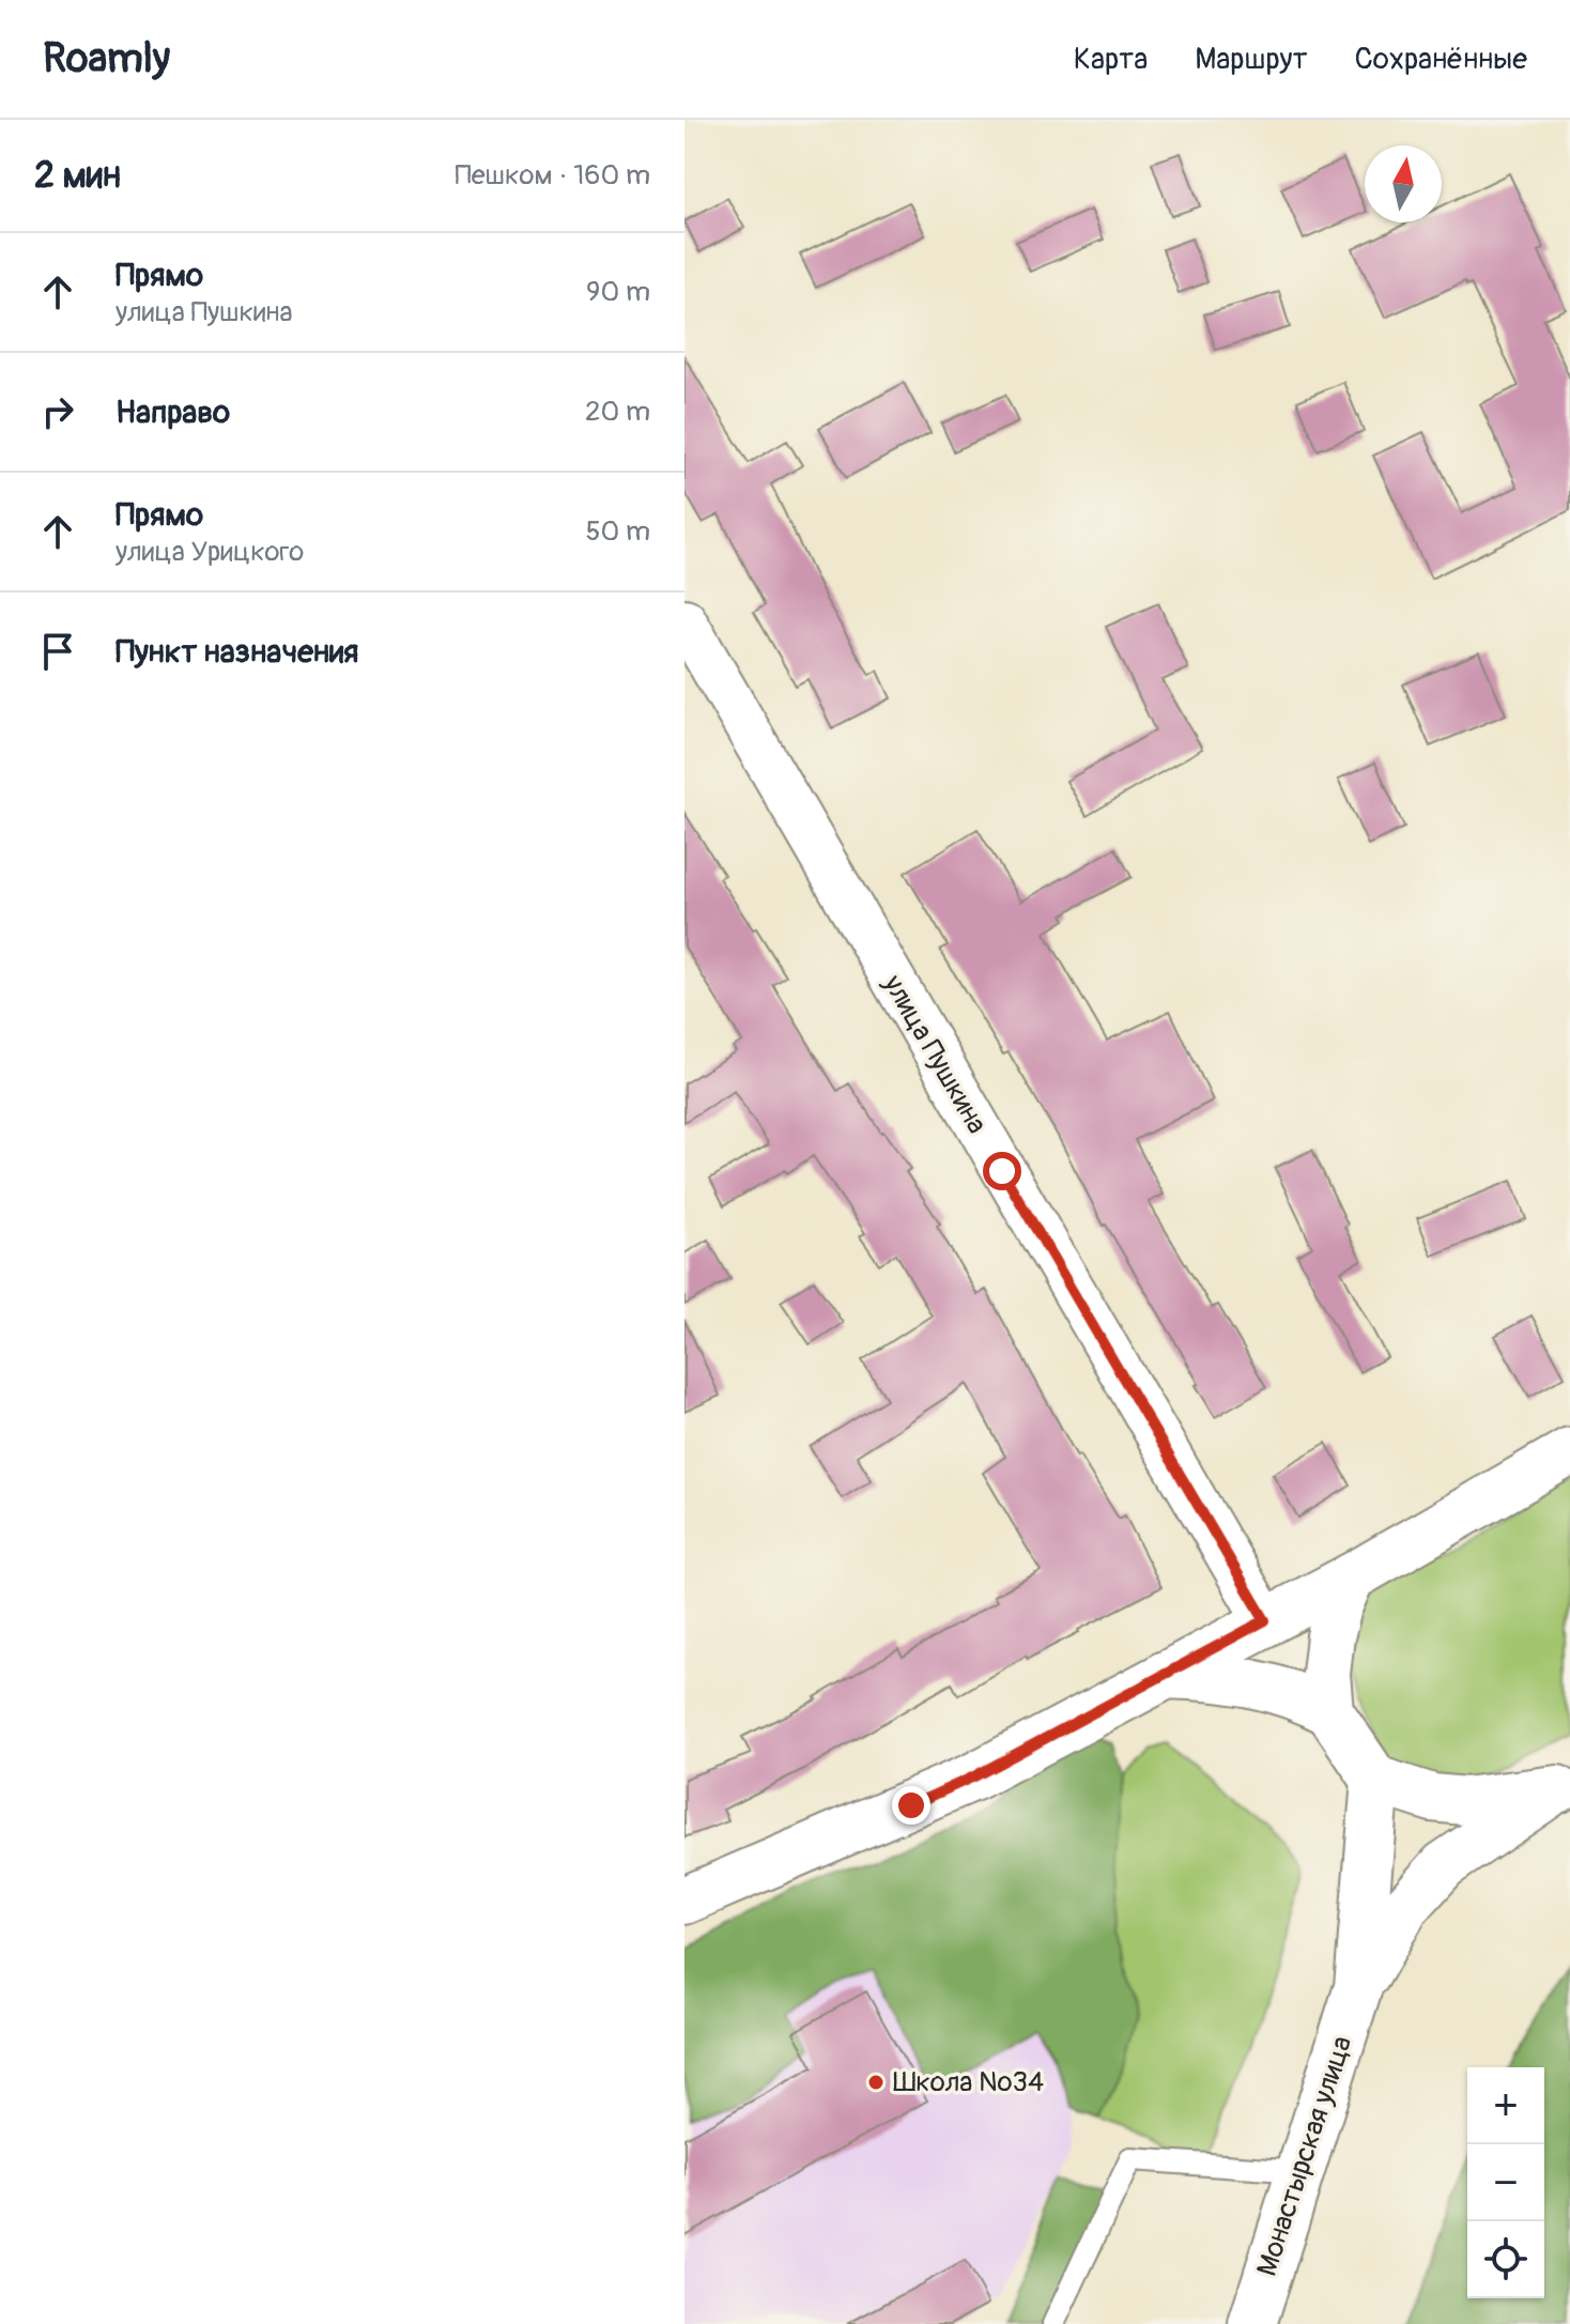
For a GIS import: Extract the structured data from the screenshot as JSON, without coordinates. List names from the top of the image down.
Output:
{
  "streets": {
    "main road": ["Монастырская улица"],
    "street": ["улица Пушкина"]
  },
  "places": ["Школа №34"],
  "north": "top",
  "page": {
    "header": "Roamly",
    "nav": ["Карта", "Маршрут", "Сохранённые"],
    "heading": ["2 мин", "Пешком · 160 m"],
    "list": [
      ["Прямо", "улица Пушкина", "90 m"],
      ["Направо", "20 m"],
      ["Прямо", "улица Урицкого", "50 m"],
      "Пункт назначения"
    ],
    "map_buttons": ["+", "−"]
  }
}
